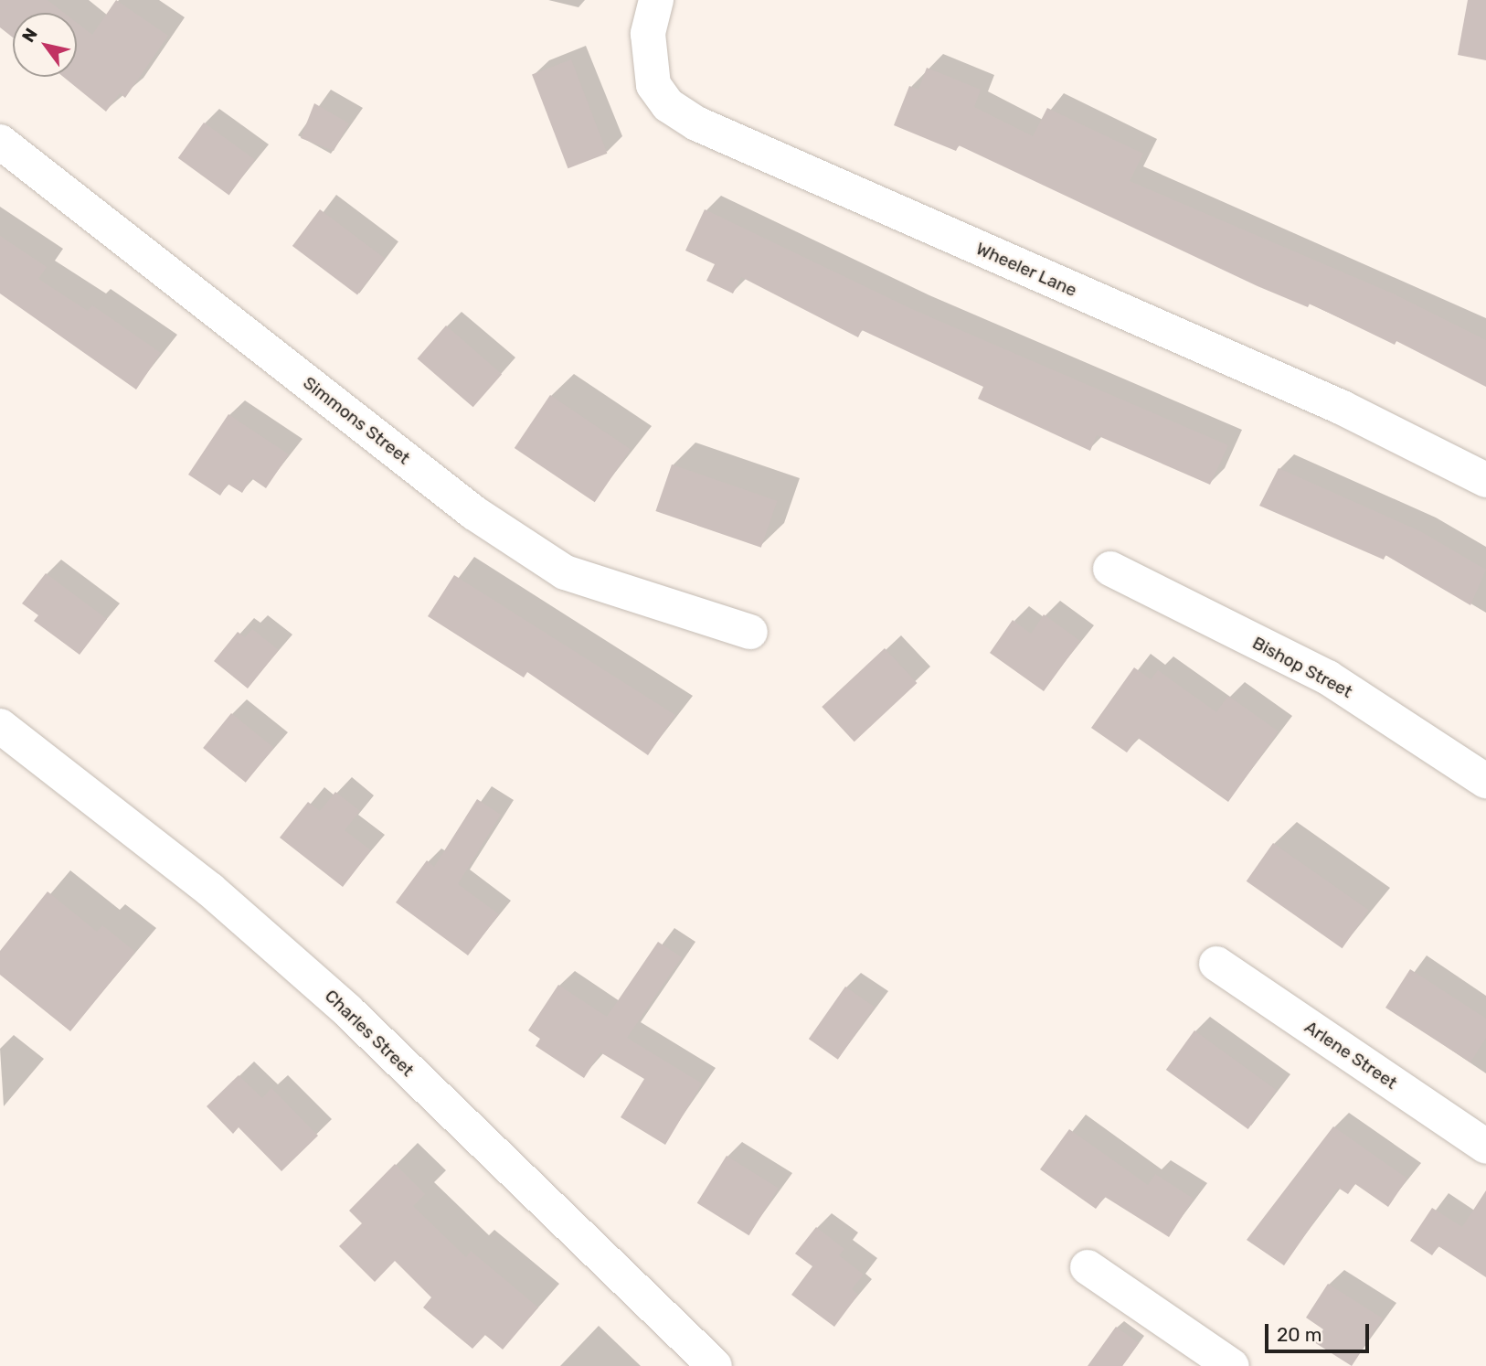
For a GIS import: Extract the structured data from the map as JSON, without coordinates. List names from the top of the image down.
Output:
{
  "streets": {
    "street": [
      "Wheeler Lane",
      "Simmons Street",
      "Bishop Street",
      "Charles Street",
      "Arlene Street"
    ]
  },
  "scale_bar": "20 m",
  "north": "top left"
}
